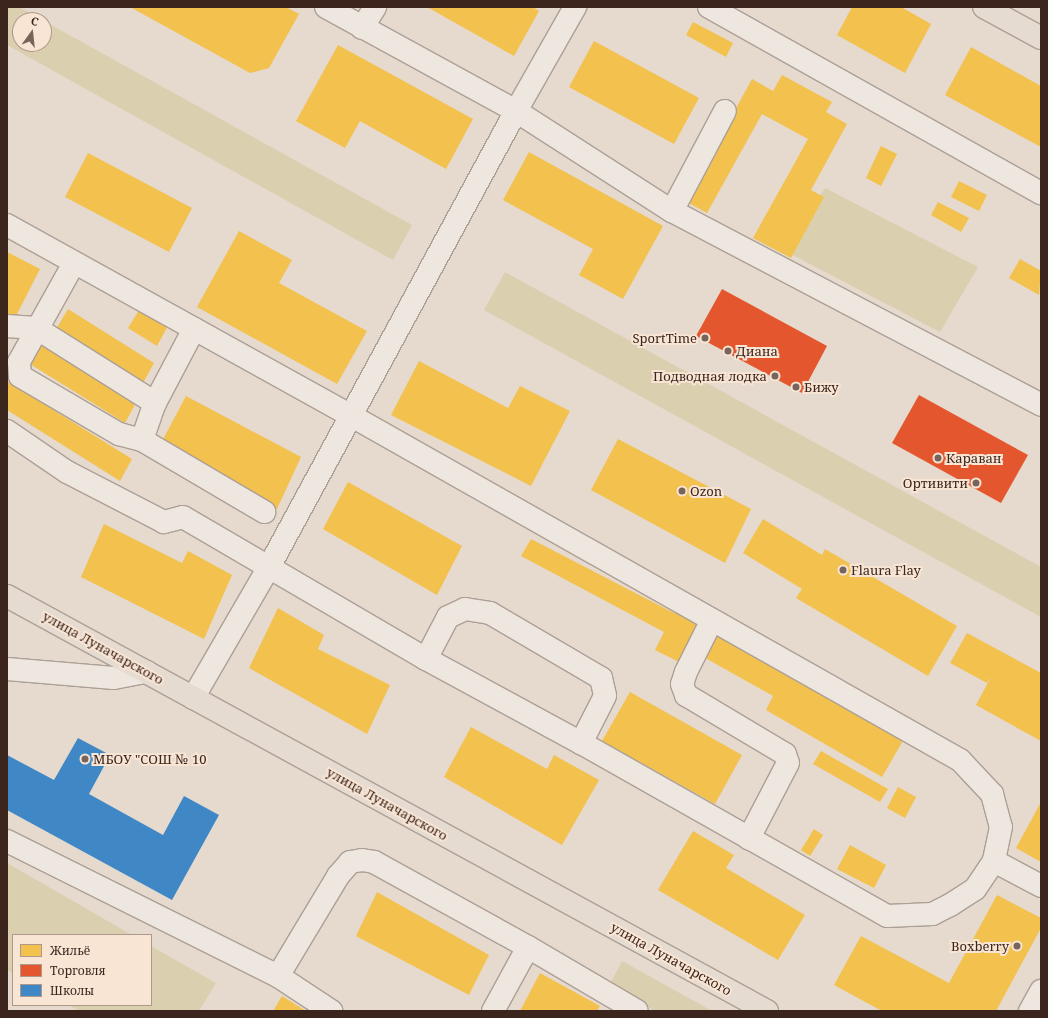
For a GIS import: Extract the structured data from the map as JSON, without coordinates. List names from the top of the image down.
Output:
{
  "streets": {
    "main road": ["улица Луначарского"]
  },
  "places": [
    "SportTime",
    "Диана",
    "Подводная лодка",
    "Бижу",
    "Караван",
    "Ортивити",
    "Ozon",
    "Flaura Flay",
    "МБОУ \"СОШ № 10",
    "Boxberry"
  ],
  "legend": ["Жильё", "Торговля", "Школы"],
  "north": "top"
}
